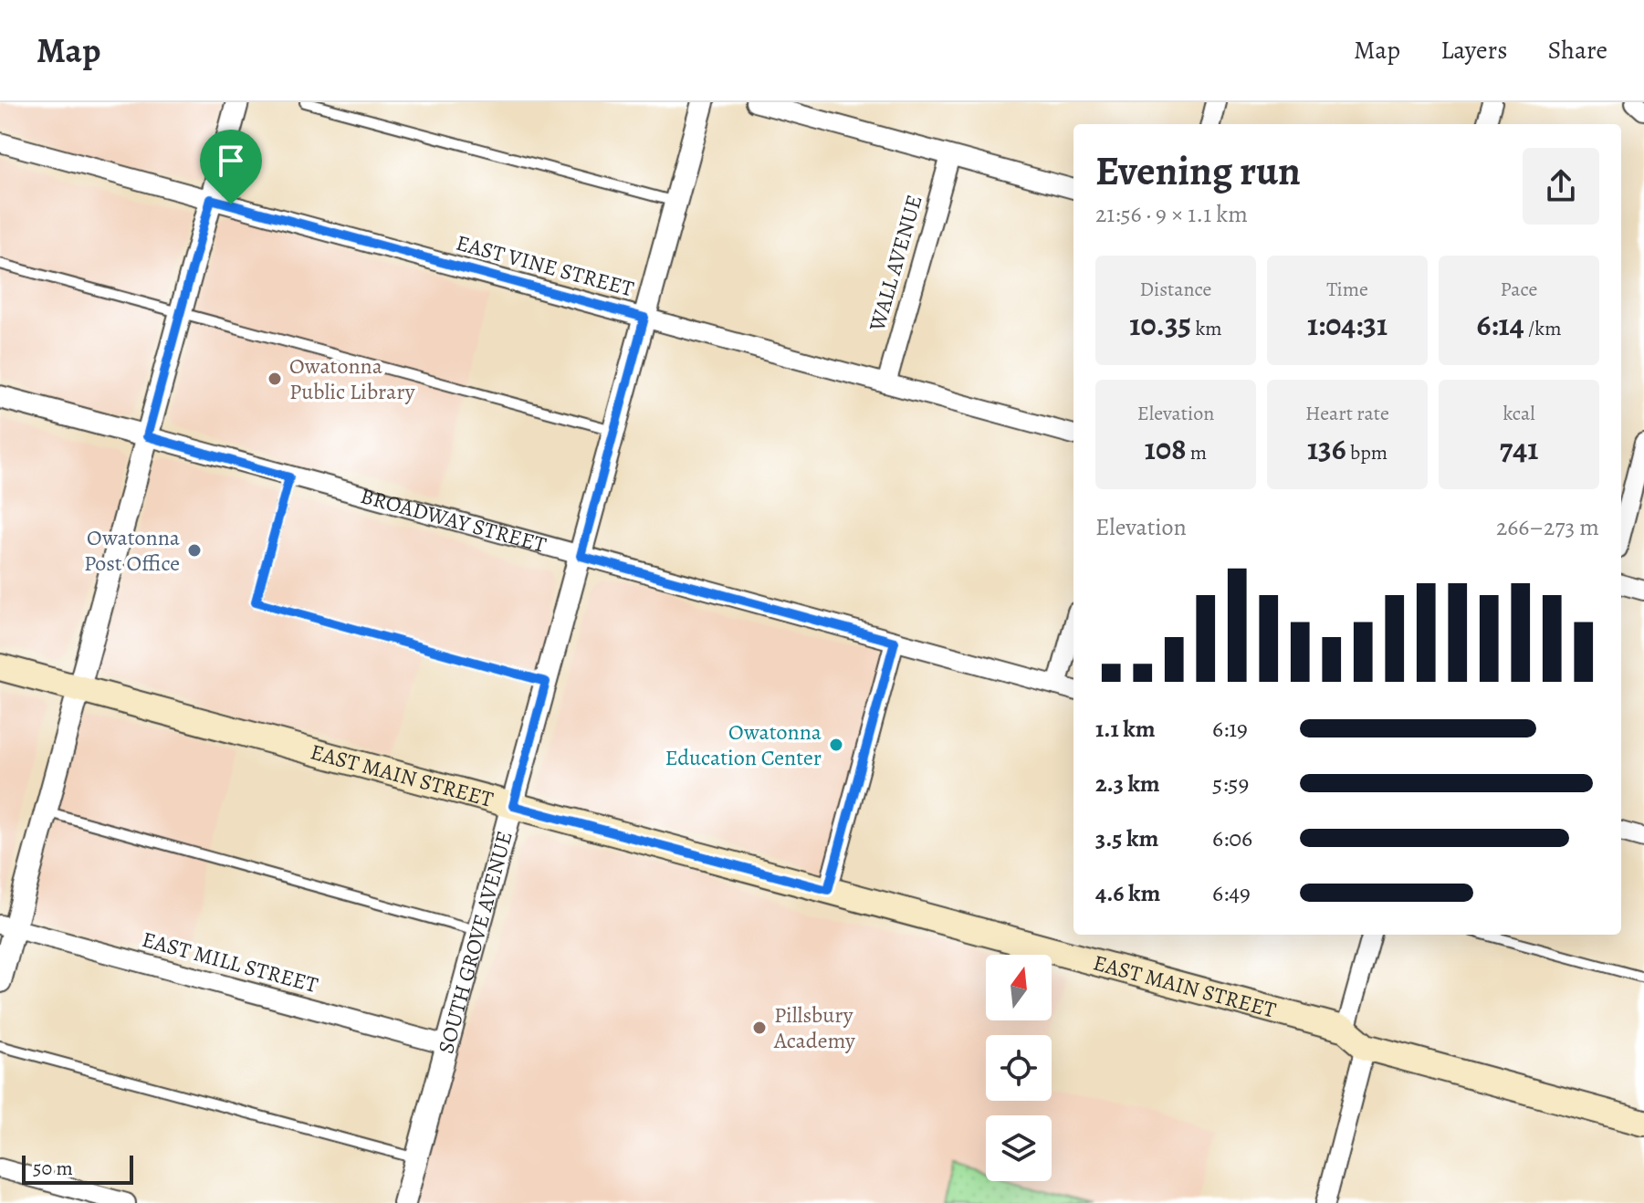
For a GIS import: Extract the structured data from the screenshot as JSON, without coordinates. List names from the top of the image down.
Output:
{
  "streets": {
    "main road": ["EAST MAIN STREET"],
    "street": [
      "WALL AVENUE",
      "EAST VINE STREET",
      "BROADWAY STREET",
      "SOUTH GROVE AVENUE",
      "EAST MILL STREET"
    ]
  },
  "crossings": [
    ["WALL AVENUE", "EAST VINE STREET"],
    ["EAST VINE STREET", "SOUTH GROVE AVENUE"],
    ["BROADWAY STREET", "SOUTH GROVE AVENUE"],
    ["EAST MAIN STREET", "SOUTH GROVE AVENUE"],
    ["SOUTH GROVE AVENUE", "EAST MILL STREET"]
  ],
  "places": [
    "Owatonna Public Library",
    "Owatonna Post Office",
    "Owatonna Education Center",
    "Pillsbury Academy"
  ],
  "scale_bar": "50 m",
  "north": "top",
  "page": {
    "header": "Map",
    "nav": ["Map", "Layers", "Share"],
    "heading": ["Evening run", "21:56 · 9 × 1.1 km"],
    "stats": [
      ["Distance", "10.35 km"],
      ["Time", "1:04:31"],
      ["Pace", "6:14 /km"],
      ["Elevation", "108 m"],
      ["Heart rate", "136 bpm"],
      ["kcal", "741"]
    ],
    "chart": ["Elevation", "266–273 m"],
    "list": [
      {
        "name": "1.1 km",
        "note": "6:19"
      },
      {
        "name": "2.3 km",
        "note": "5:59"
      },
      {
        "name": "3.5 km",
        "note": "6:06"
      },
      {
        "name": "4.6 km",
        "note": "6:49"
      }
    ],
    "scale": "50 m"
  }
}
